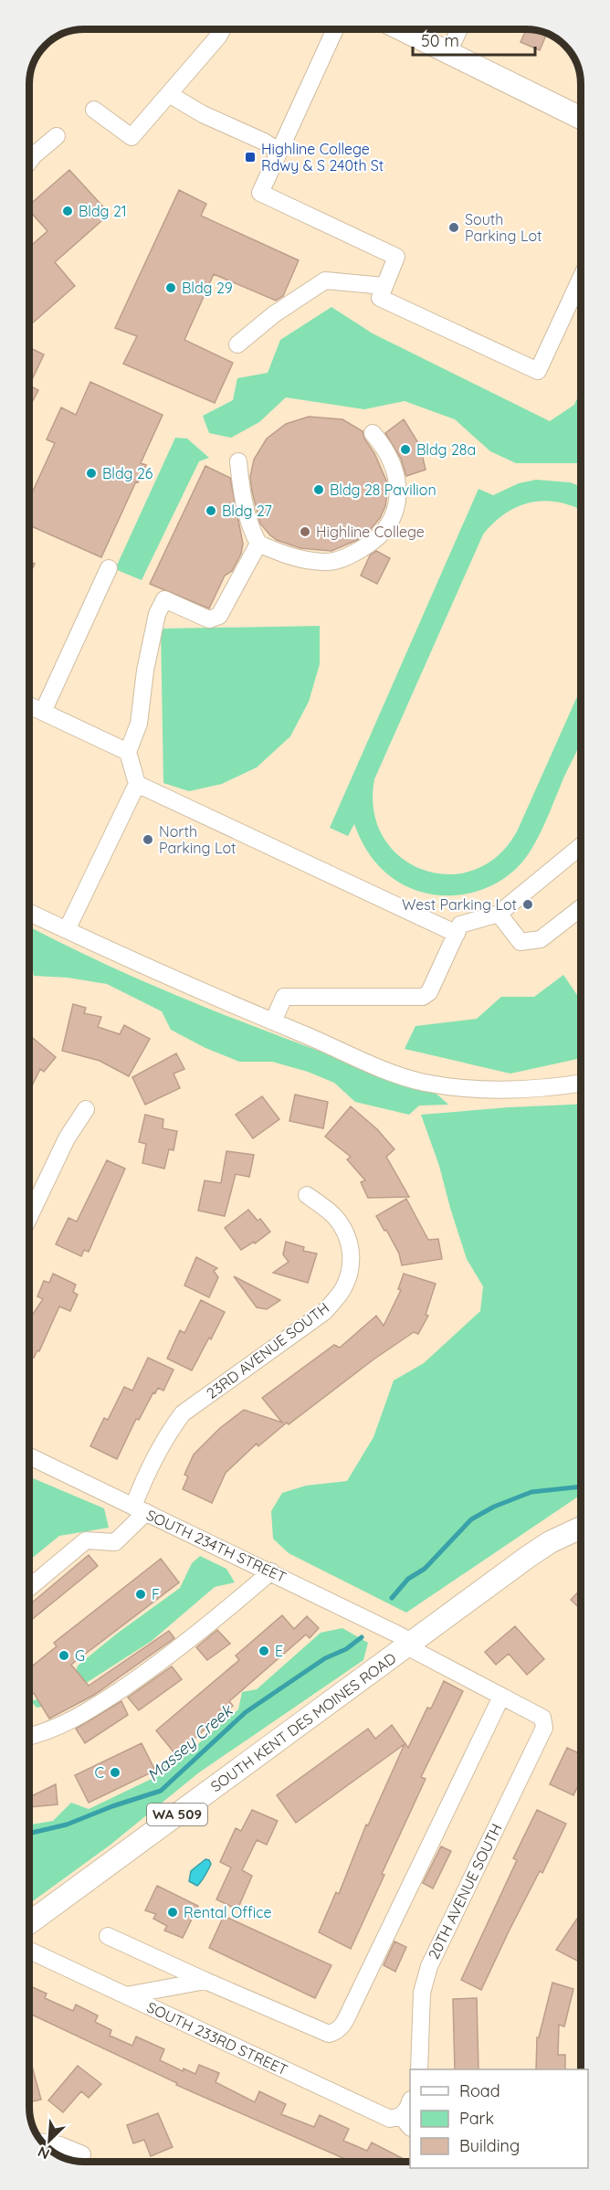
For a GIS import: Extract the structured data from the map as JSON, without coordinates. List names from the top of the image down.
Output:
{
  "streets": {
    "main road": ["SOUTH KENT DES MOINES ROAD", "WA 509"],
    "street": [
      "23RD AVENUE SOUTH",
      "SOUTH 234TH STREET",
      "20TH AVENUE SOUTH",
      "SOUTH 233RD STREET"
    ]
  },
  "crossings": [
    ["23RD AVENUE SOUTH", "SOUTH 234TH STREET"],
    ["SOUTH 234TH STREET", "SOUTH KENT DES MOINES ROAD"],
    ["SOUTH 234TH STREET", "20TH AVENUE SOUTH"]
  ],
  "water": ["Massey Creek"],
  "places": {
    "transit": ["Highline College Rdwy & S 240th St"],
    "other": [
      "Bldg 21",
      "South Parking Lot",
      "Bldg 29",
      "Bldg 28a",
      "Bldg 26",
      "Bldg 28 Pavilion",
      "Bldg 27",
      "Highline College",
      "North Parking Lot",
      "West Parking Lot",
      "F",
      "E",
      "G",
      "C",
      "Rental Office"
    ]
  },
  "legend": ["Road", "Park", "Building"],
  "scale_bar": "50 m",
  "north": "bottom left"
}
